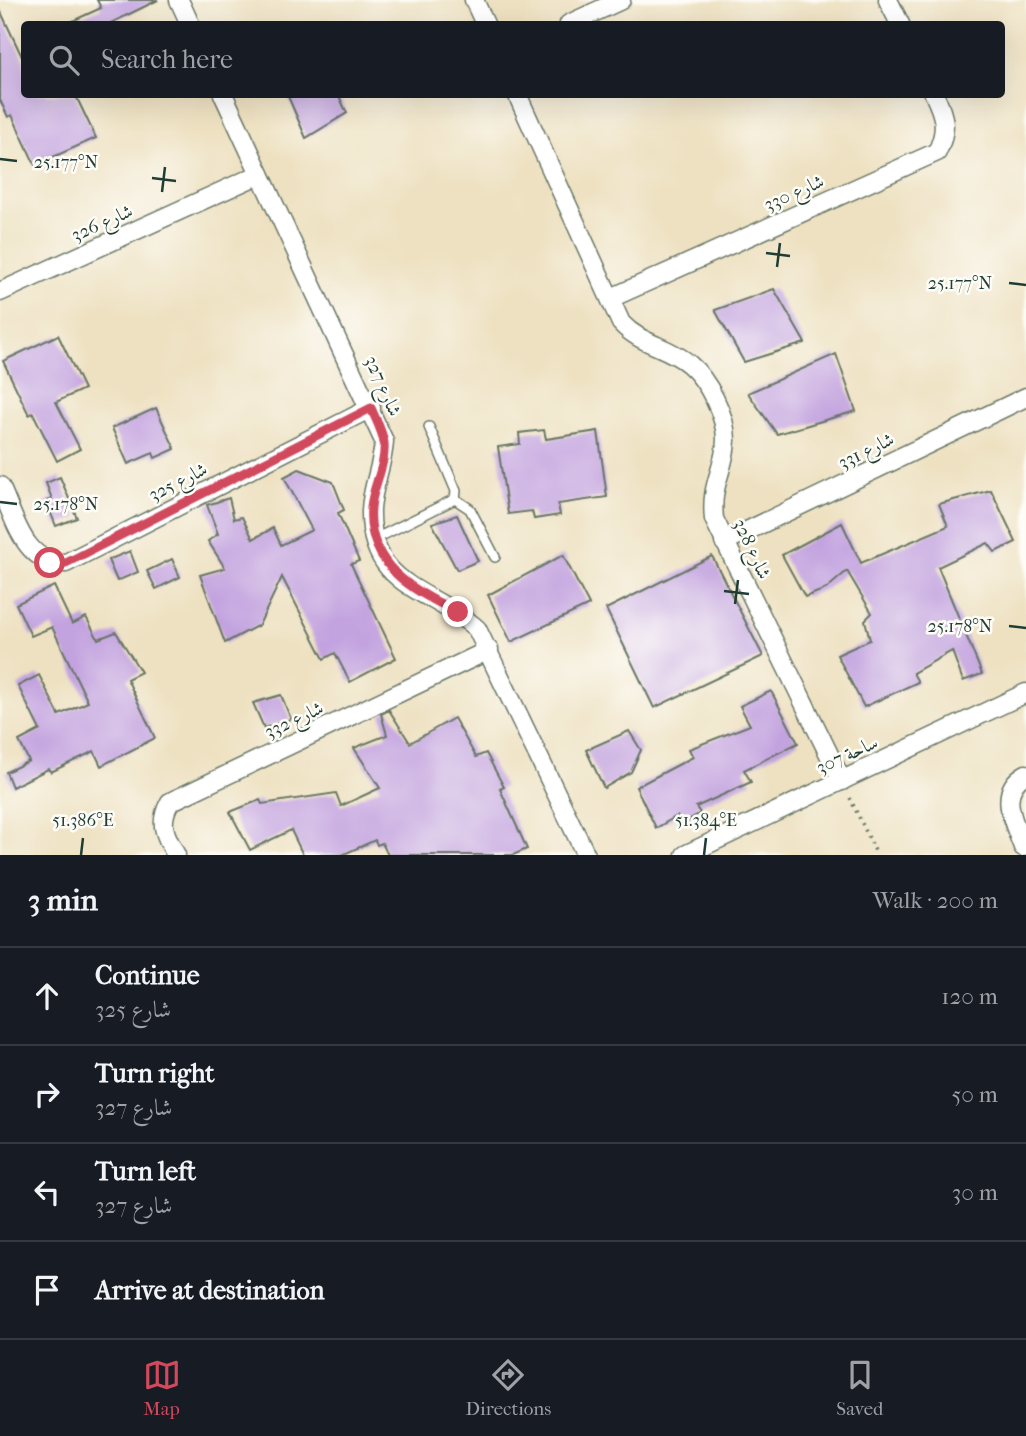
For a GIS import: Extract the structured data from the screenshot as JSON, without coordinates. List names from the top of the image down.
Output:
{
  "streets": {
    "street": [
      "شارع 330",
      "شارع 326",
      "شارع 327",
      "شارع 331",
      "شارع 325",
      "شارع 328",
      "شارع 332",
      "ساحة 307"
    ]
  },
  "crossings": [
    ["شارع 330", "شارع 328"],
    ["شارع 326", "شارع 327"],
    ["شارع 327", "شارع 325"],
    ["شارع 327", "شارع 332"],
    ["شارع 331", "شارع 328"],
    ["شارع 328", "ساحة 307"]
  ],
  "page": {
    "search": "Search here",
    "heading": ["3 min", "Walk · 200 m"],
    "list": [
      ["Continue", "شارع 325", "120 m"],
      ["Turn right", "شارع 327", "50 m"],
      ["Turn left", "شارع 327", "30 m"],
      "Arrive at destination"
    ],
    "nav": ["Map", "Directions", "Saved"]
  },
  "coordinates": [
    "25.177°N",
    "25.178°N",
    "51.386°E",
    "51.384°E"
  ]
}
